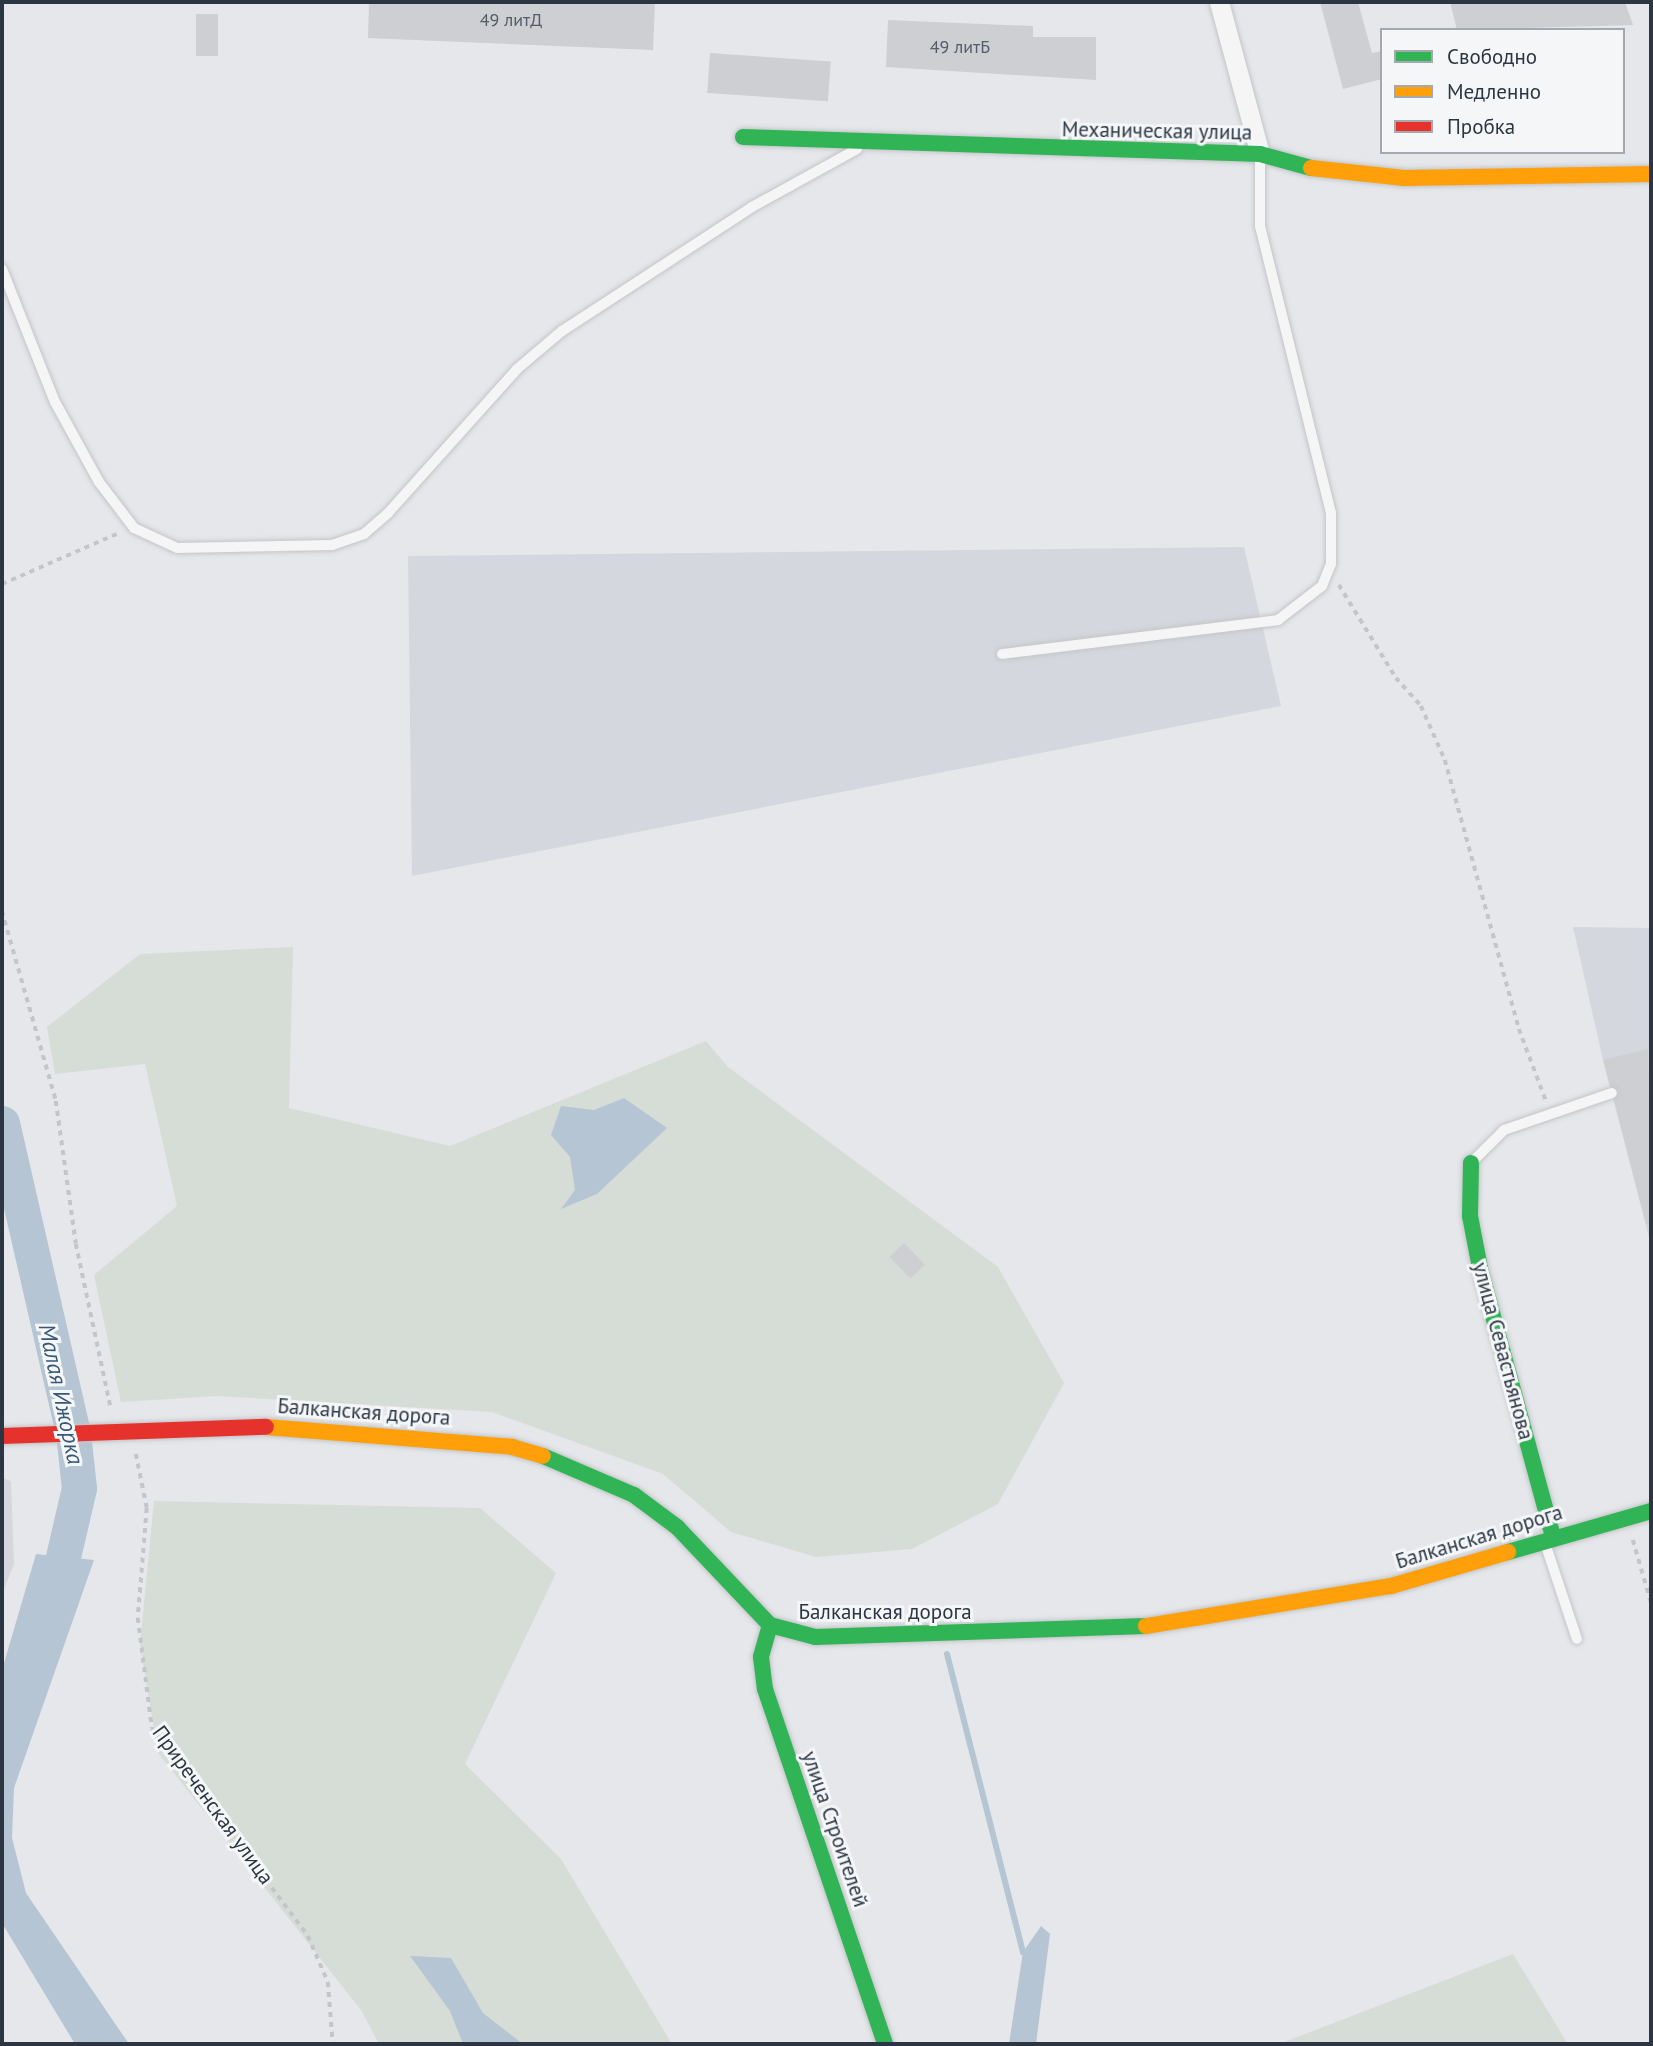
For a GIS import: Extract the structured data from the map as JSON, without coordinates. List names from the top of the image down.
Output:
{
  "streets": {
    "street": [
      "Механическая улица",
      "улица Севастьянова",
      "Балканская дорога",
      "улица Строителей"
    ],
    "path": ["Приреченская улица"]
  },
  "crossings": [
    ["улица Севастьянова", "Балканская дорога"],
    ["Балканская дорога", "Приреченская улица"],
    ["Балканская дорога", "улица Строителей"]
  ],
  "water": ["Малая Ижорка"],
  "house_numbers": ["49 литД", "49 литБ"],
  "legend": ["Свободно", "Медленно", "Пробка"]
}
